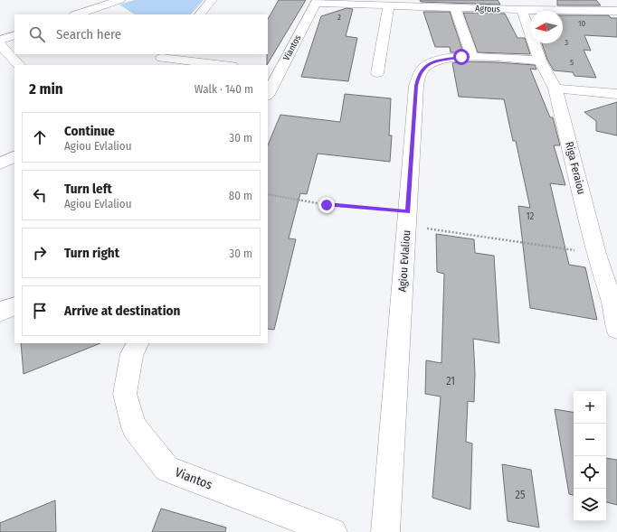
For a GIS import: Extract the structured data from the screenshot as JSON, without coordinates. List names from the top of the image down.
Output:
{
  "streets": {
    "street": [
      "Agrous",
      "Viantos",
      "Riga Feraiou",
      "Agiou Evlaliou"
    ]
  },
  "crossings": [
    ["Agrous", "Viantos"],
    ["Agrous", "Riga Feraiou"],
    ["Riga Feraiou", "Agiou Evlaliou"]
  ],
  "house_numbers": [
    "2",
    "10",
    "3",
    "5",
    "12",
    "21",
    "25"
  ],
  "north": "left",
  "page": {
    "search": "Search here",
    "heading": ["2 min", "Walk · 140 m"],
    "list": [
      ["Continue", "Agiou Evlaliou", "30 m"],
      ["Turn left", "Agiou Evlaliou", "80 m"],
      ["Turn right", "30 m"],
      "Arrive at destination"
    ],
    "map_buttons": ["+", "−"]
  }
}
